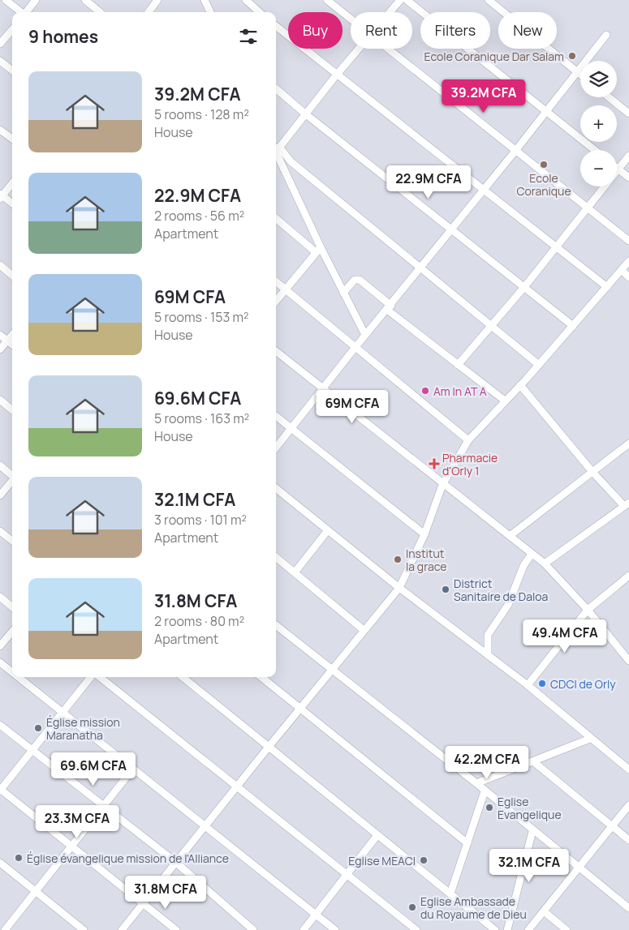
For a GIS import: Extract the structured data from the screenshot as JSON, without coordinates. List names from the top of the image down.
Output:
{
  "places": {
    "other": [
      "Ecole Coranique Dar Salam",
      "Ecole Coranique",
      "Am In AT A",
      "Institut la grace",
      "District Sanitaire de Daloa",
      "CDCI de Orly",
      "Église mission Maranatha",
      "Eglise Evangelique",
      "Église évangelique mission de l'Alliance",
      "Eglise MEACI",
      "Eglise Ambassade du Royaume de Dieu"
    ],
    "health": ["Pharmacie d'Orly 1"]
  },
  "page": {
    "chip": [
      "Buy",
      "Rent",
      "Filters",
      "New"
    ],
    "heading": "9 homes",
    "map_buttons": ["+", "−"],
    "list": [
      {
        "name": "39.2M CFA",
        "note": "5 rooms · 128 m² · House"
      },
      {
        "name": "22.9M CFA",
        "note": "2 rooms · 56 m² · Apartment"
      },
      {
        "name": "69M CFA",
        "note": "5 rooms · 153 m² · House"
      },
      {
        "name": "69.6M CFA",
        "note": "5 rooms · 163 m² · House"
      },
      {
        "name": "32.1M CFA",
        "note": "3 rooms · 101 m² · Apartment"
      },
      {
        "name": "31.8M CFA",
        "note": "2 rooms · 80 m² · Apartment"
      }
    ],
    "price": [
      "39.2M CFA",
      "22.9M CFA",
      "69M CFA",
      "49.4M CFA",
      "42.2M CFA",
      "69.6M CFA",
      "23.3M CFA",
      "32.1M CFA",
      "31.8M CFA"
    ]
  }
}
